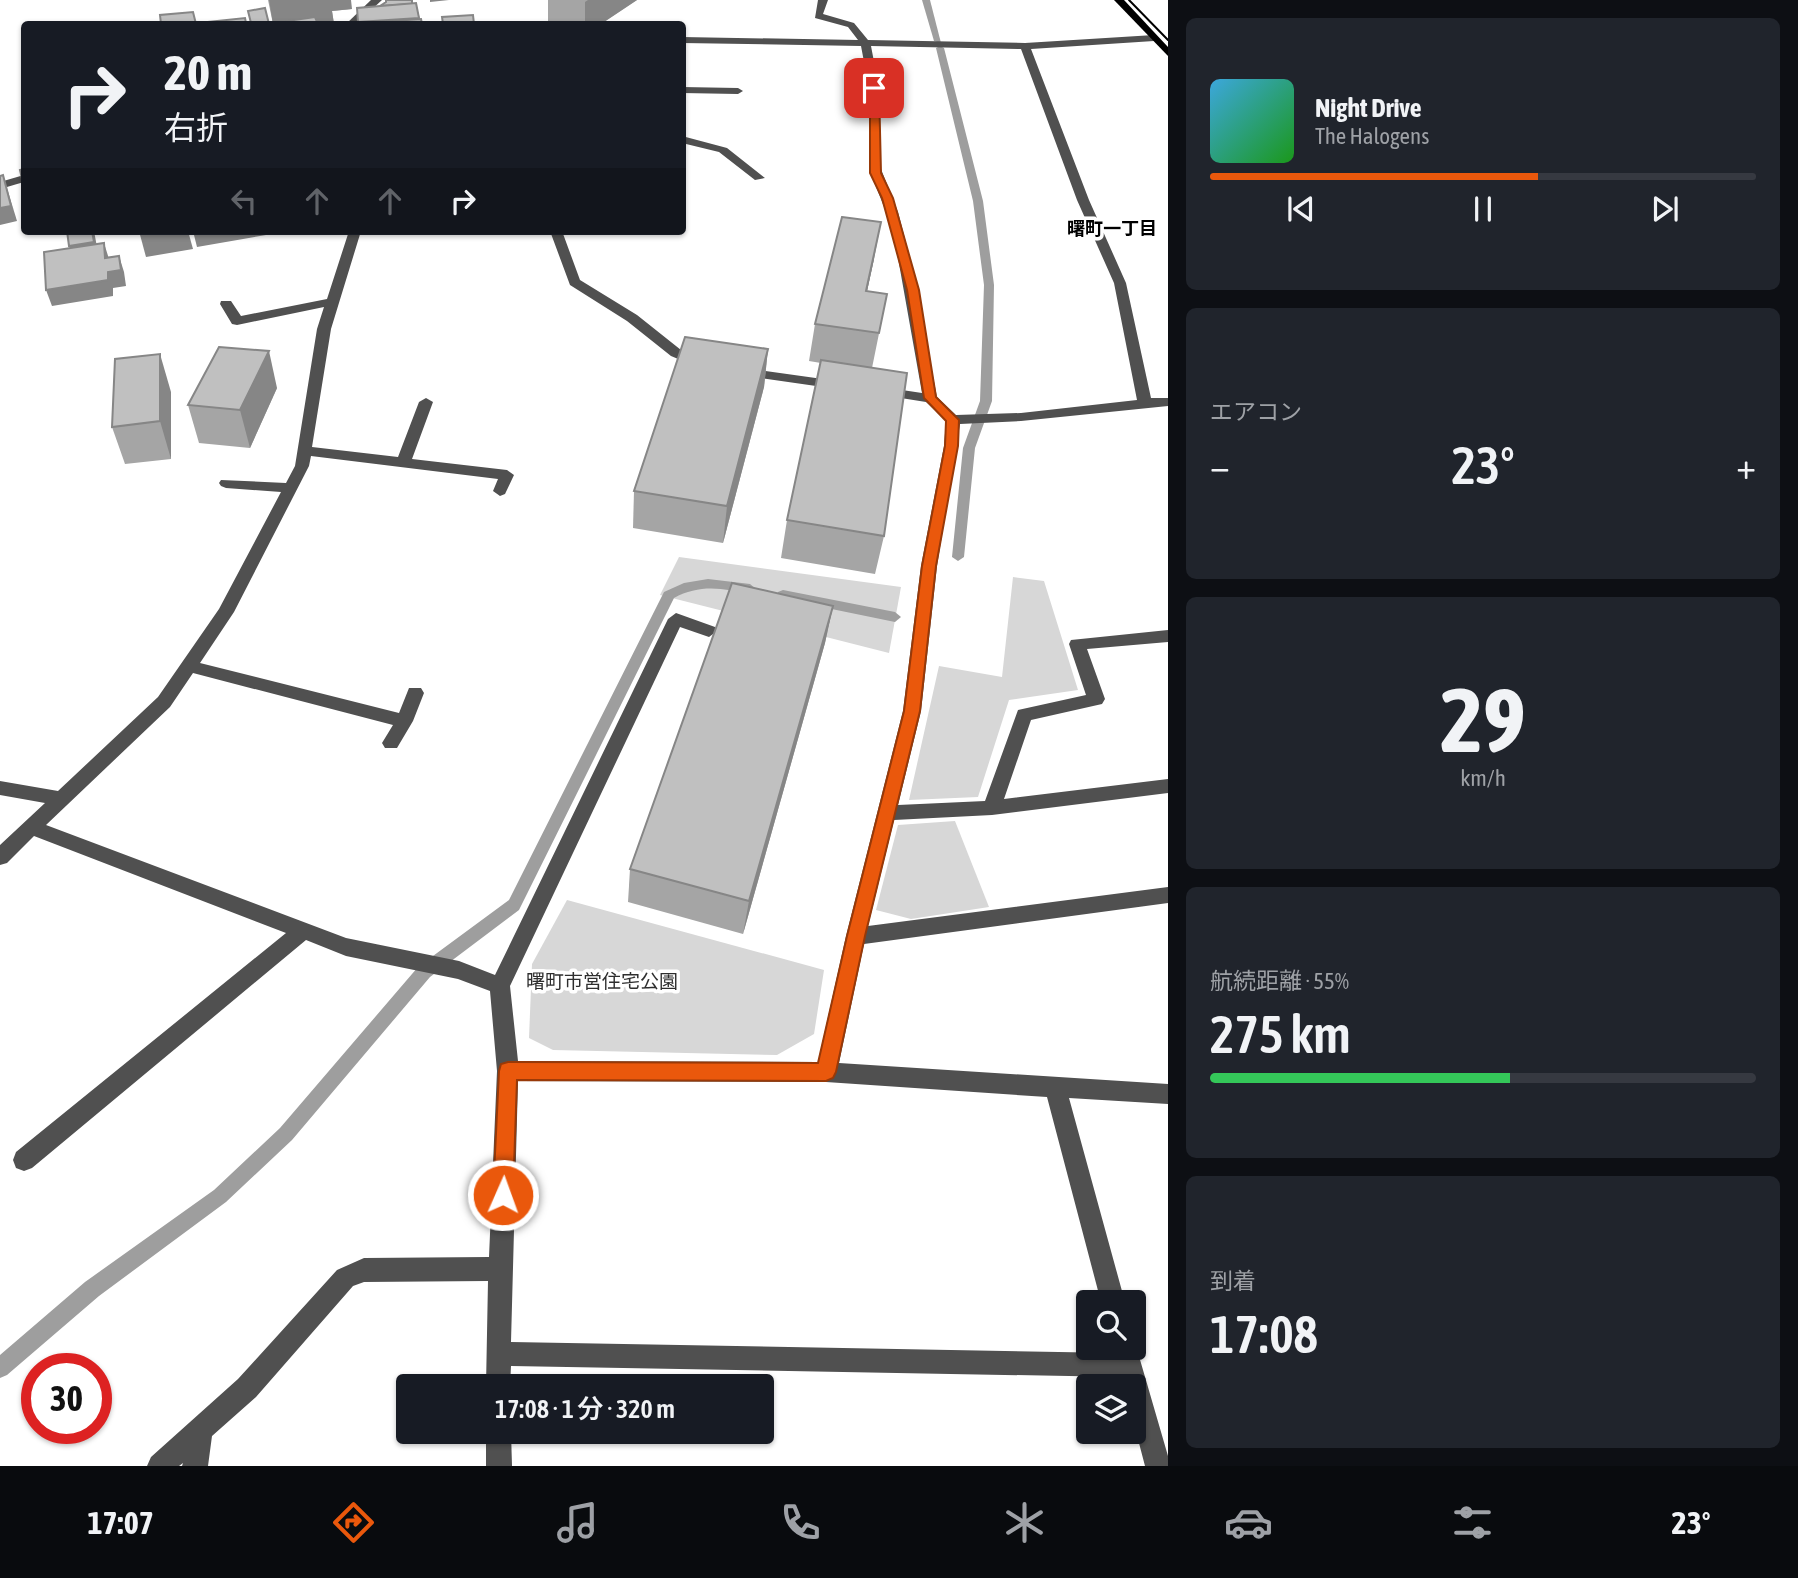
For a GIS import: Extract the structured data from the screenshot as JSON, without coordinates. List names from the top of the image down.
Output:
{
  "districts": ["曙町一丁目"],
  "parks": ["曙町市営住宅公園"],
  "page": {
    "turn": ["20 m", "右折"],
    "song": ["Night Drive", "The Halogens"],
    "tile": [
      "エアコン",
      ["29", "km/h"],
      ["航続距離 · 55%", "275 km"],
      ["到着", "17:08"]
    ],
    "heat": ["−", "23°", "+"],
    "limit": "30",
    "trip": "17:08 · 1 分 · 320 m",
    "tabs": ["17:07", "23°"]
  }
}
